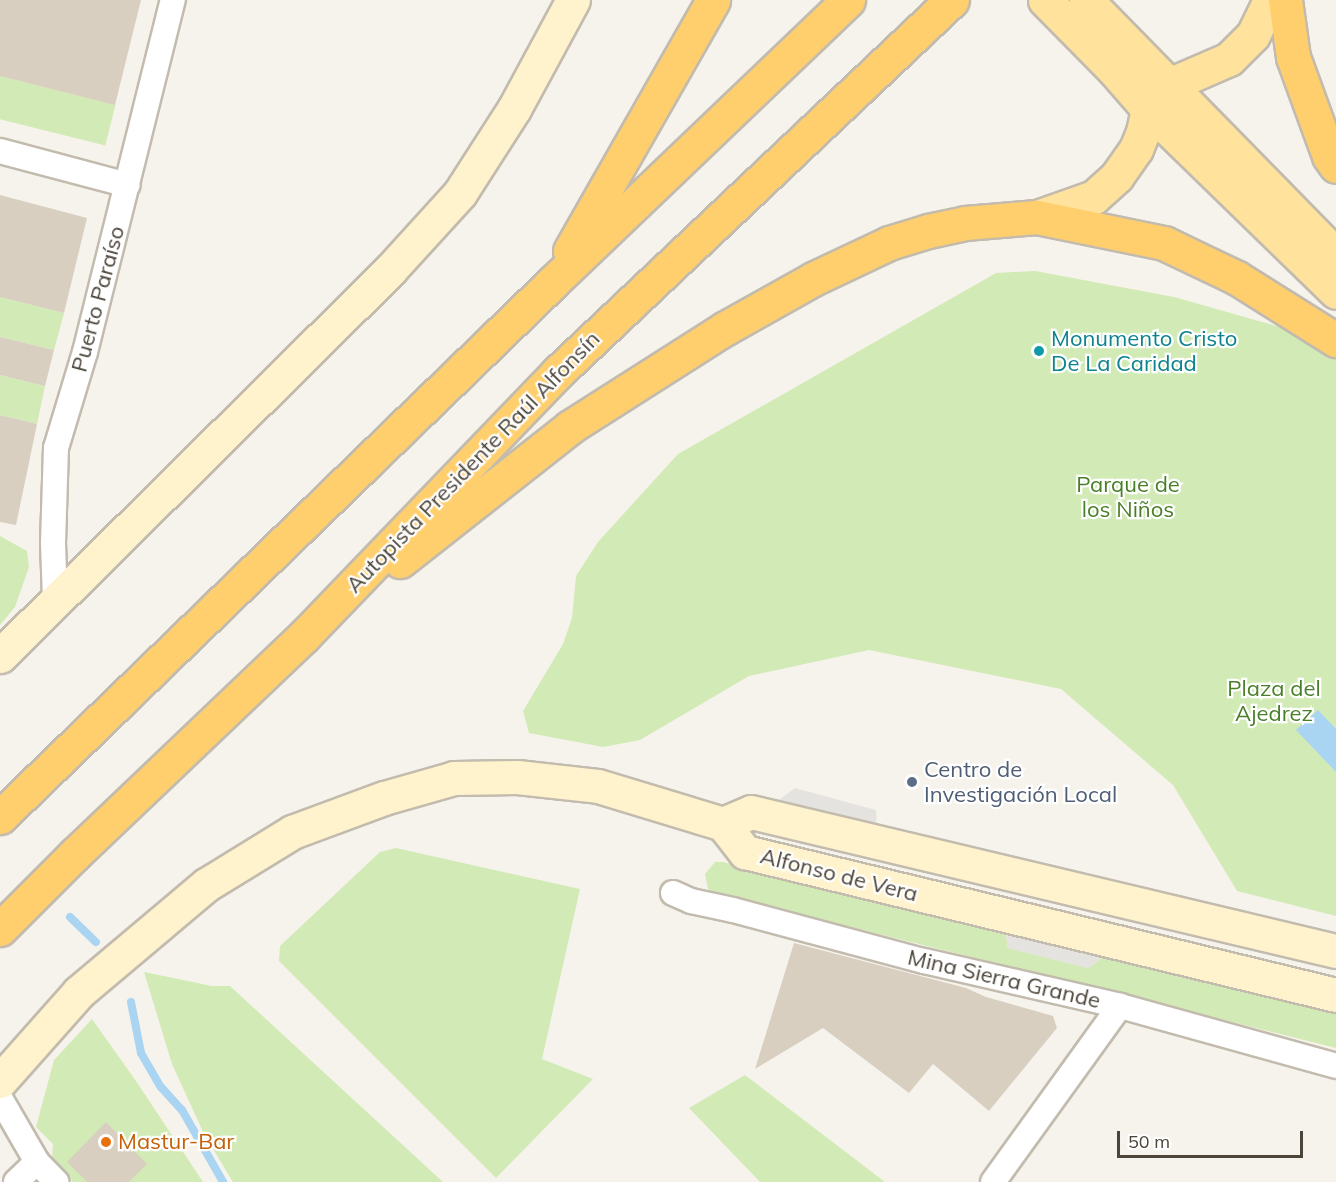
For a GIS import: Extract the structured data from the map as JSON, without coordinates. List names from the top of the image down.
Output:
{
  "streets": {
    "highway": ["Autopista Presidente Raúl Alfonsín"],
    "street": ["Puerto Paraíso", "Alfonso de Vera", "Mina Sierra Grande"]
  },
  "parks": ["Parque de los Niños", "Plaza del Ajedrez"],
  "places": ["Monumento Cristo De La Caridad", "Centro de Investigación Local", "Mastur-Bar"],
  "scale_bar": "50 m"
}
